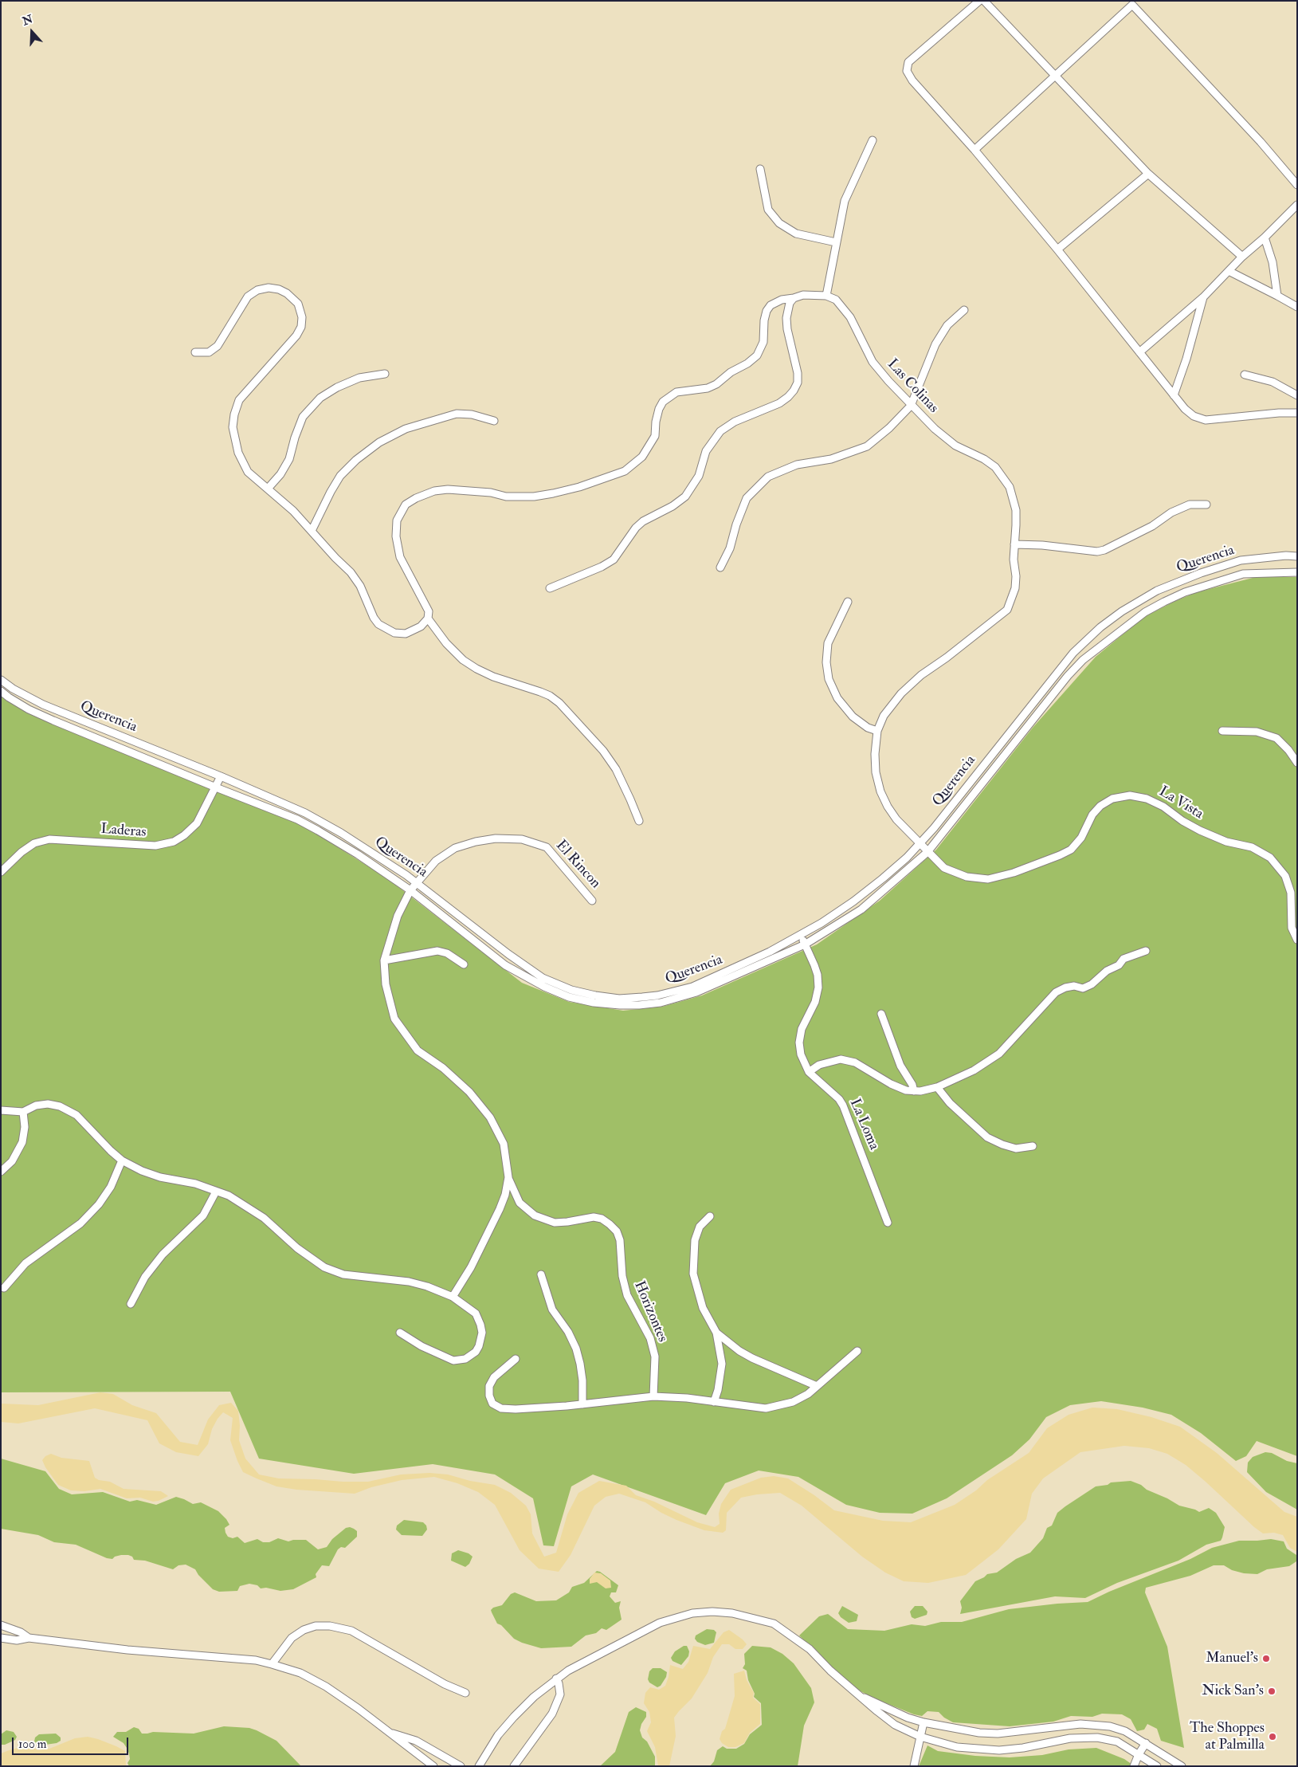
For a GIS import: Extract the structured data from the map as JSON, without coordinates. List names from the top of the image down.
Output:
{
  "streets": {
    "street": [
      "Las Colinas",
      "Querencia",
      "La Vista",
      "Laderas",
      "El Rincon",
      "La Loma",
      "Horizontes"
    ]
  },
  "crossings": [
    ["Las Colinas", "Querencia"],
    ["Las Colinas", "La Vista"],
    ["Querencia", "La Vista"],
    ["Querencia", "Laderas"],
    ["Querencia", "El Rincon"],
    ["Querencia", "La Loma"]
  ],
  "places": ["Manuel's", "Nick San's", "The Shoppes at Palmilla"],
  "scale_bar": "100 m",
  "north": "top"
}
